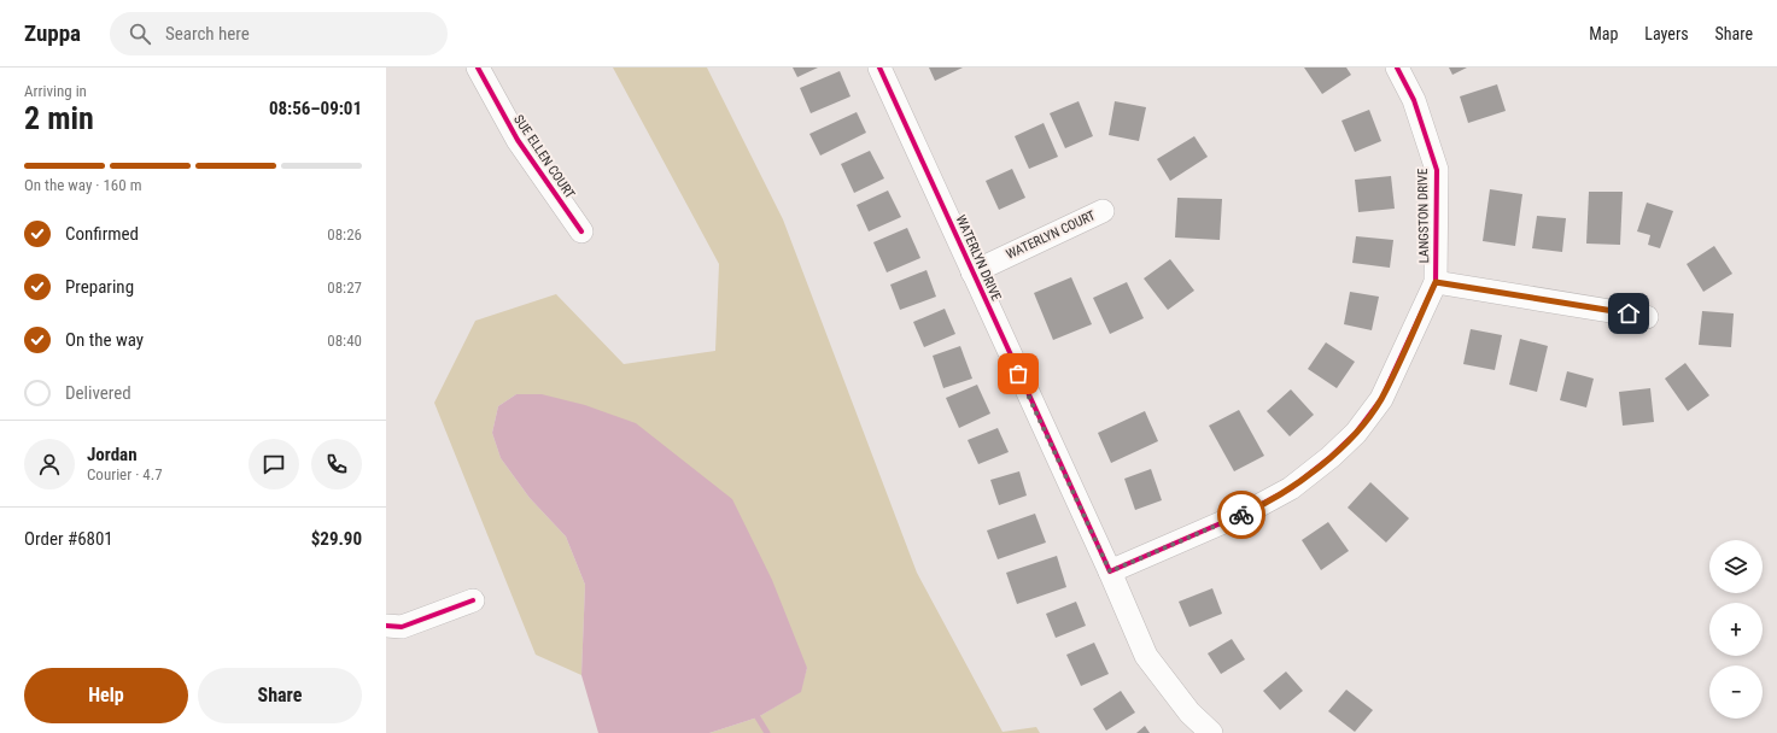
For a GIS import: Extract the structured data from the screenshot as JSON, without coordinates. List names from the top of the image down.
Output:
{
  "streets": {
    "street": [
      "SUE ELLEN COURT",
      "LANGSTON DRIVE",
      "WATERLYN COURT",
      "WATERLYN DRIVE"
    ]
  },
  "crossings": [
    ["LANGSTON DRIVE", "WATERLYN DRIVE"],
    ["WATERLYN COURT", "WATERLYN DRIVE"]
  ],
  "page": {
    "header": "Zuppa",
    "search": "Search here",
    "nav": ["Map", "Layers", "Share"],
    "heading": ["2 min", "Arriving in", "08:56–09:01"],
    "panel": [
      "Jordan",
      "Courier · 4.7",
      "Order #6801",
      "$29.90"
    ],
    "bar": "On the way · 160 m",
    "list": [
      ["Confirmed", "08:26"],
      ["Preparing", "08:27"],
      ["On the way", "08:40"],
      "Delivered"
    ],
    "map_buttons": ["+", "−"],
    "buttons": ["Help", "Share"]
  }
}
